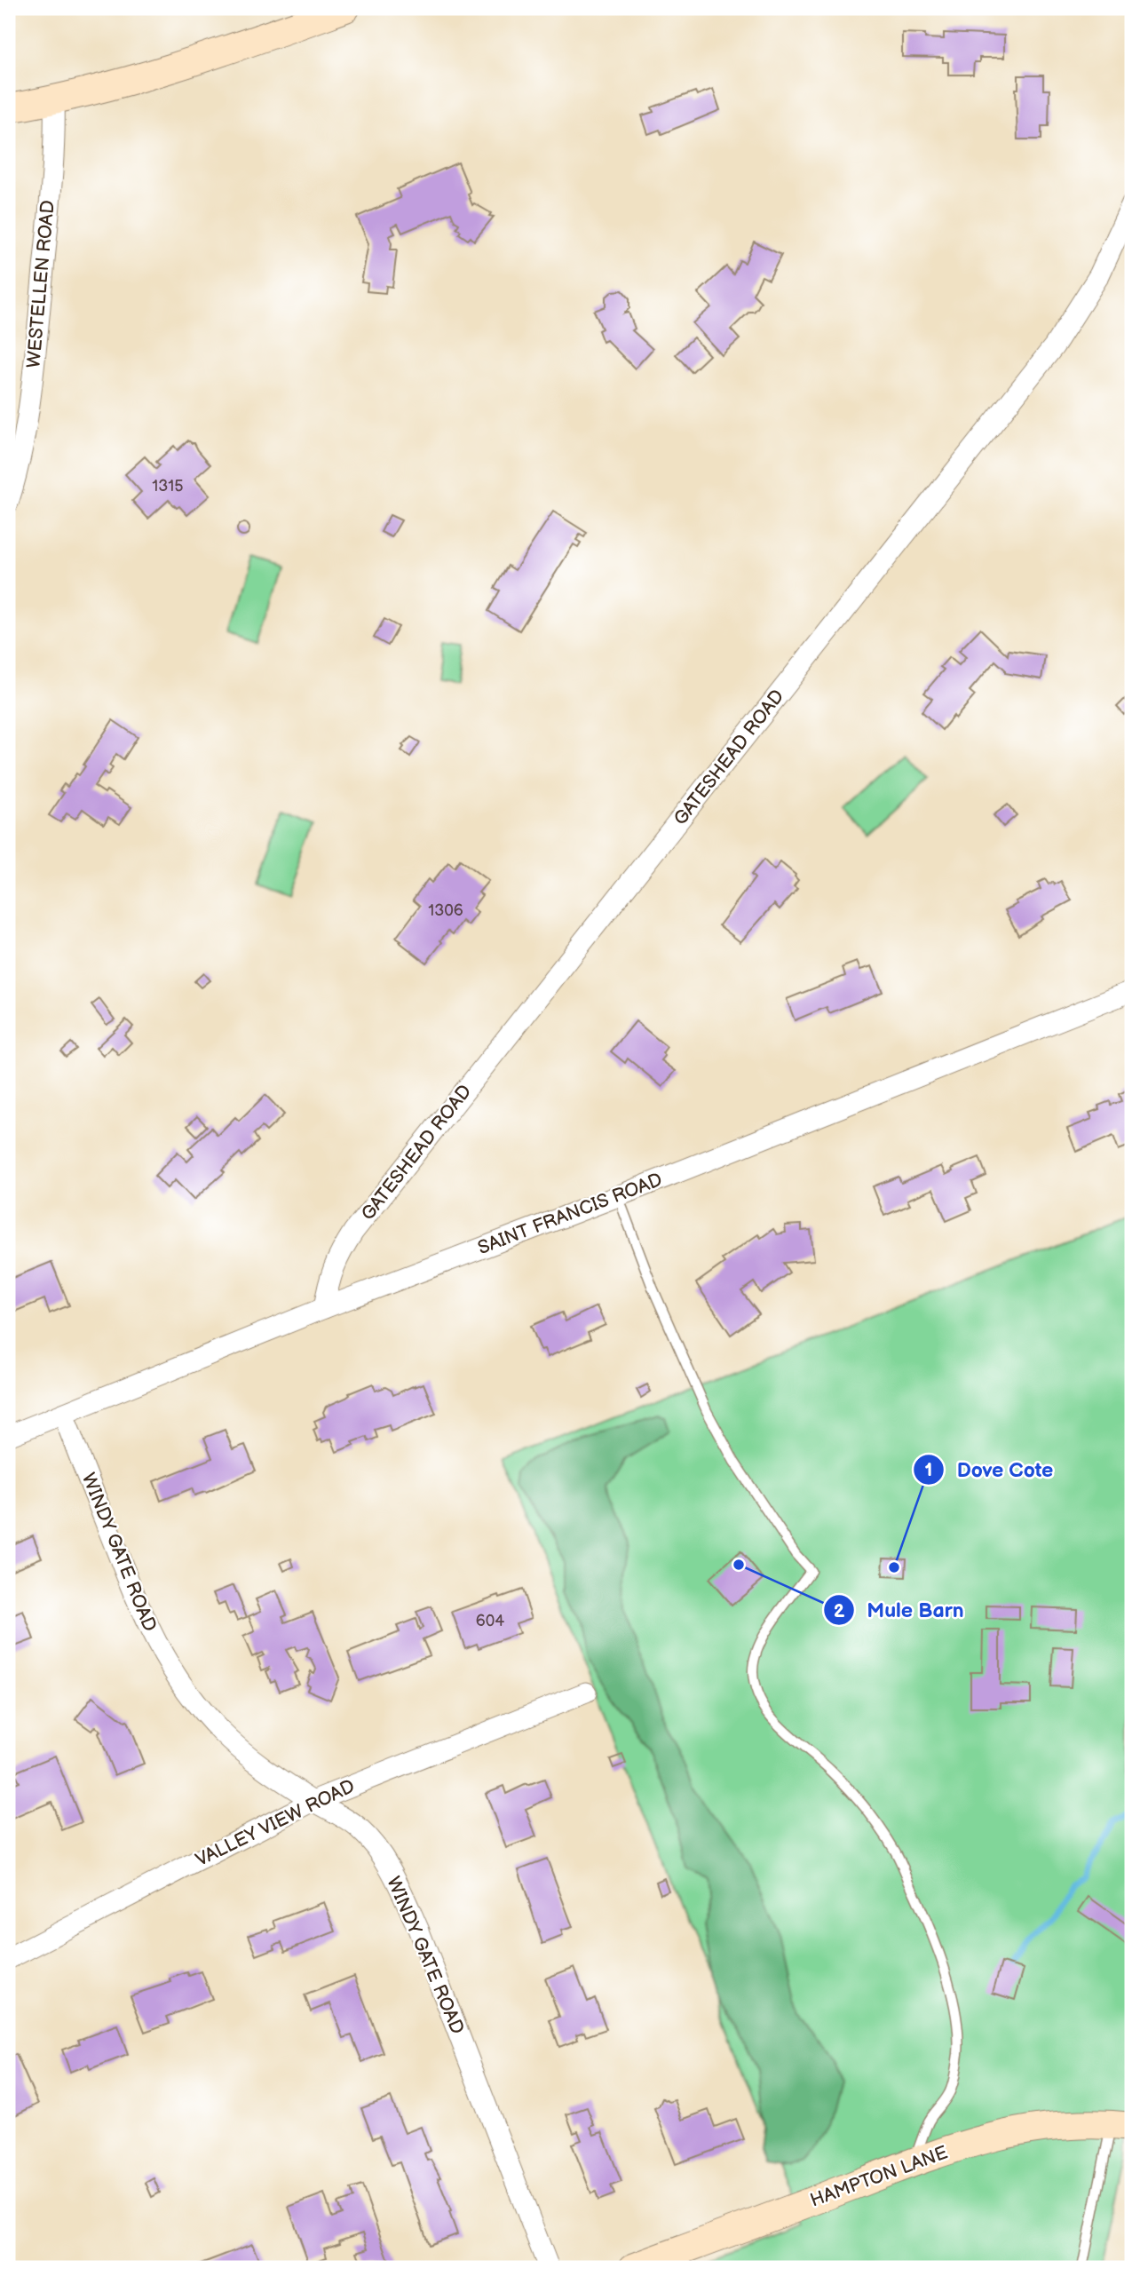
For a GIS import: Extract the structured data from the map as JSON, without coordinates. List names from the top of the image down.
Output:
{
  "streets": {
    "street": [
      "WESTELLEN ROAD",
      "GATESHEAD ROAD",
      "SAINT FRANCIS ROAD",
      "WINDY GATE ROAD",
      "VALLEY VIEW ROAD",
      "HAMPTON LANE"
    ]
  },
  "crossings": [
    ["GATESHEAD ROAD", "SAINT FRANCIS ROAD"],
    ["SAINT FRANCIS ROAD", "WINDY GATE ROAD"],
    ["WINDY GATE ROAD", "VALLEY VIEW ROAD"]
  ],
  "places": ["Mule Barn", "Dove Cote"],
  "house_numbers": ["1315", "1306", "604"]
}
